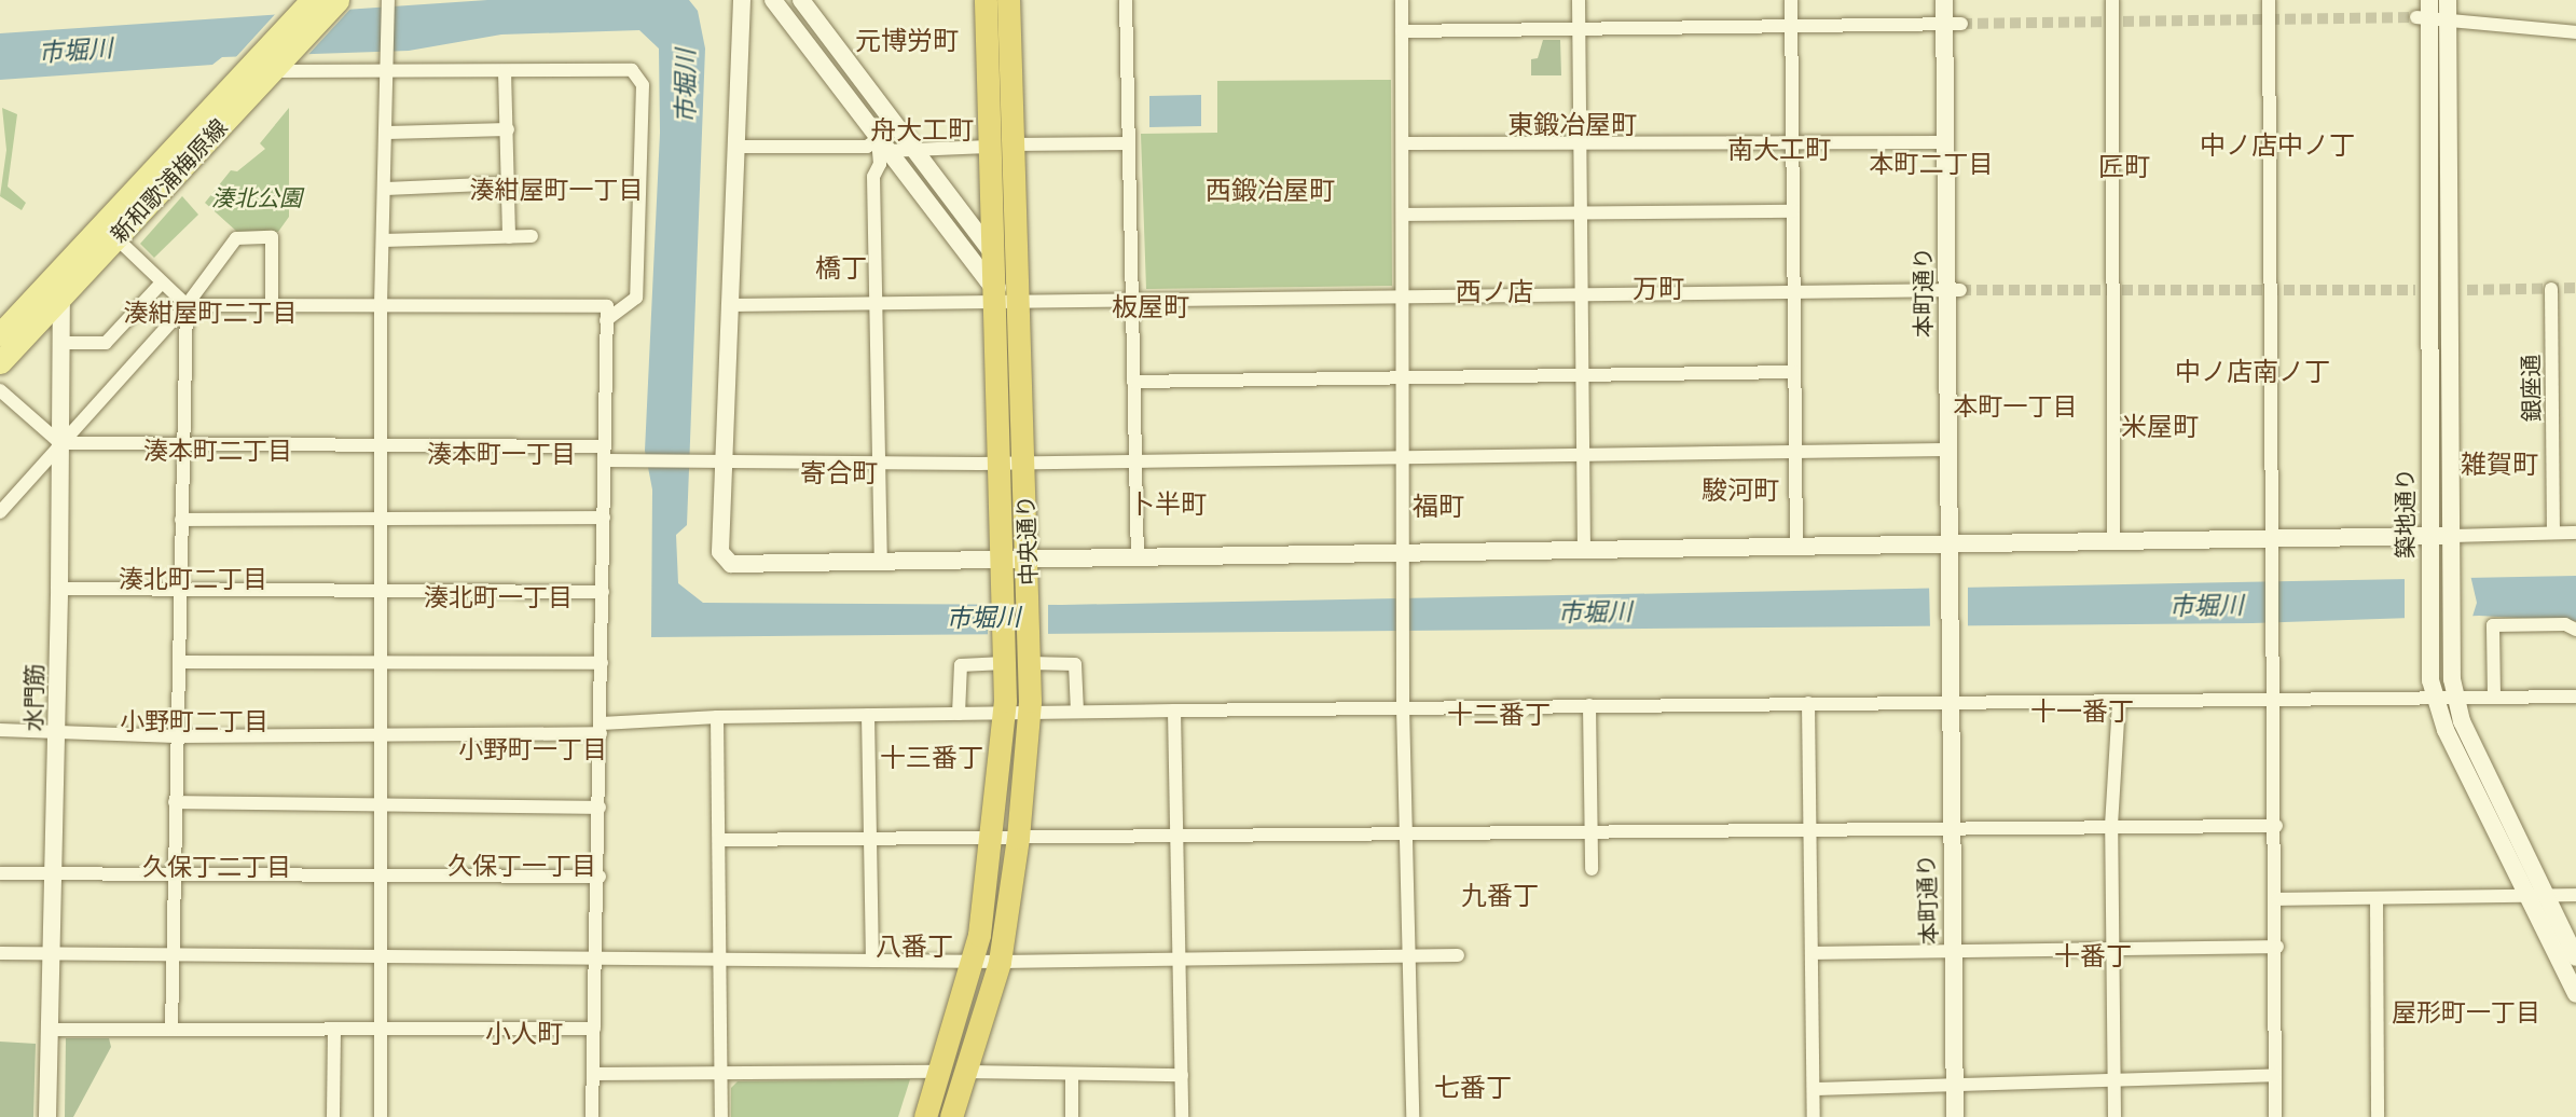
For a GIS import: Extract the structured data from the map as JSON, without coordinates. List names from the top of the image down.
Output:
{
  "streets": {
    "highway": ["中央通り"],
    "main road": ["新和歌浦梅原線"],
    "street": [
      "本町通り",
      "銀座通",
      "築地通り",
      "水門筋"
    ]
  },
  "crossings": [
    ["新和歌浦梅原線", "水門筋"]
  ],
  "districts": [
    "元博労町",
    "東鍛冶屋町",
    "舟大工町",
    "中ノ店中ノ丁",
    "南大工町",
    "本町二丁目",
    "匠町",
    "湊紺屋町一丁目",
    "西鍛冶屋町",
    "橋丁",
    "万町",
    "西ノ店",
    "板屋町",
    "湊紺屋町二丁目",
    "中ノ店南ノ丁",
    "本町一丁目",
    "米屋町",
    "湊本町二丁目",
    "湊本町一丁目",
    "雑賀町",
    "寄合町",
    "駿河町",
    "卜半町",
    "福町",
    "湊北町二丁目",
    "湊北町一丁目",
    "十一番丁",
    "十二番丁",
    "小野町二丁目",
    "小野町一丁目",
    "十三番丁",
    "久保丁一丁目",
    "久保丁二丁目",
    "九番丁",
    "八番丁",
    "十番丁",
    "屋形町一丁目",
    "小人町",
    "七番丁"
  ],
  "water": ["市堀川"],
  "parks": ["湊北公園"]
}
